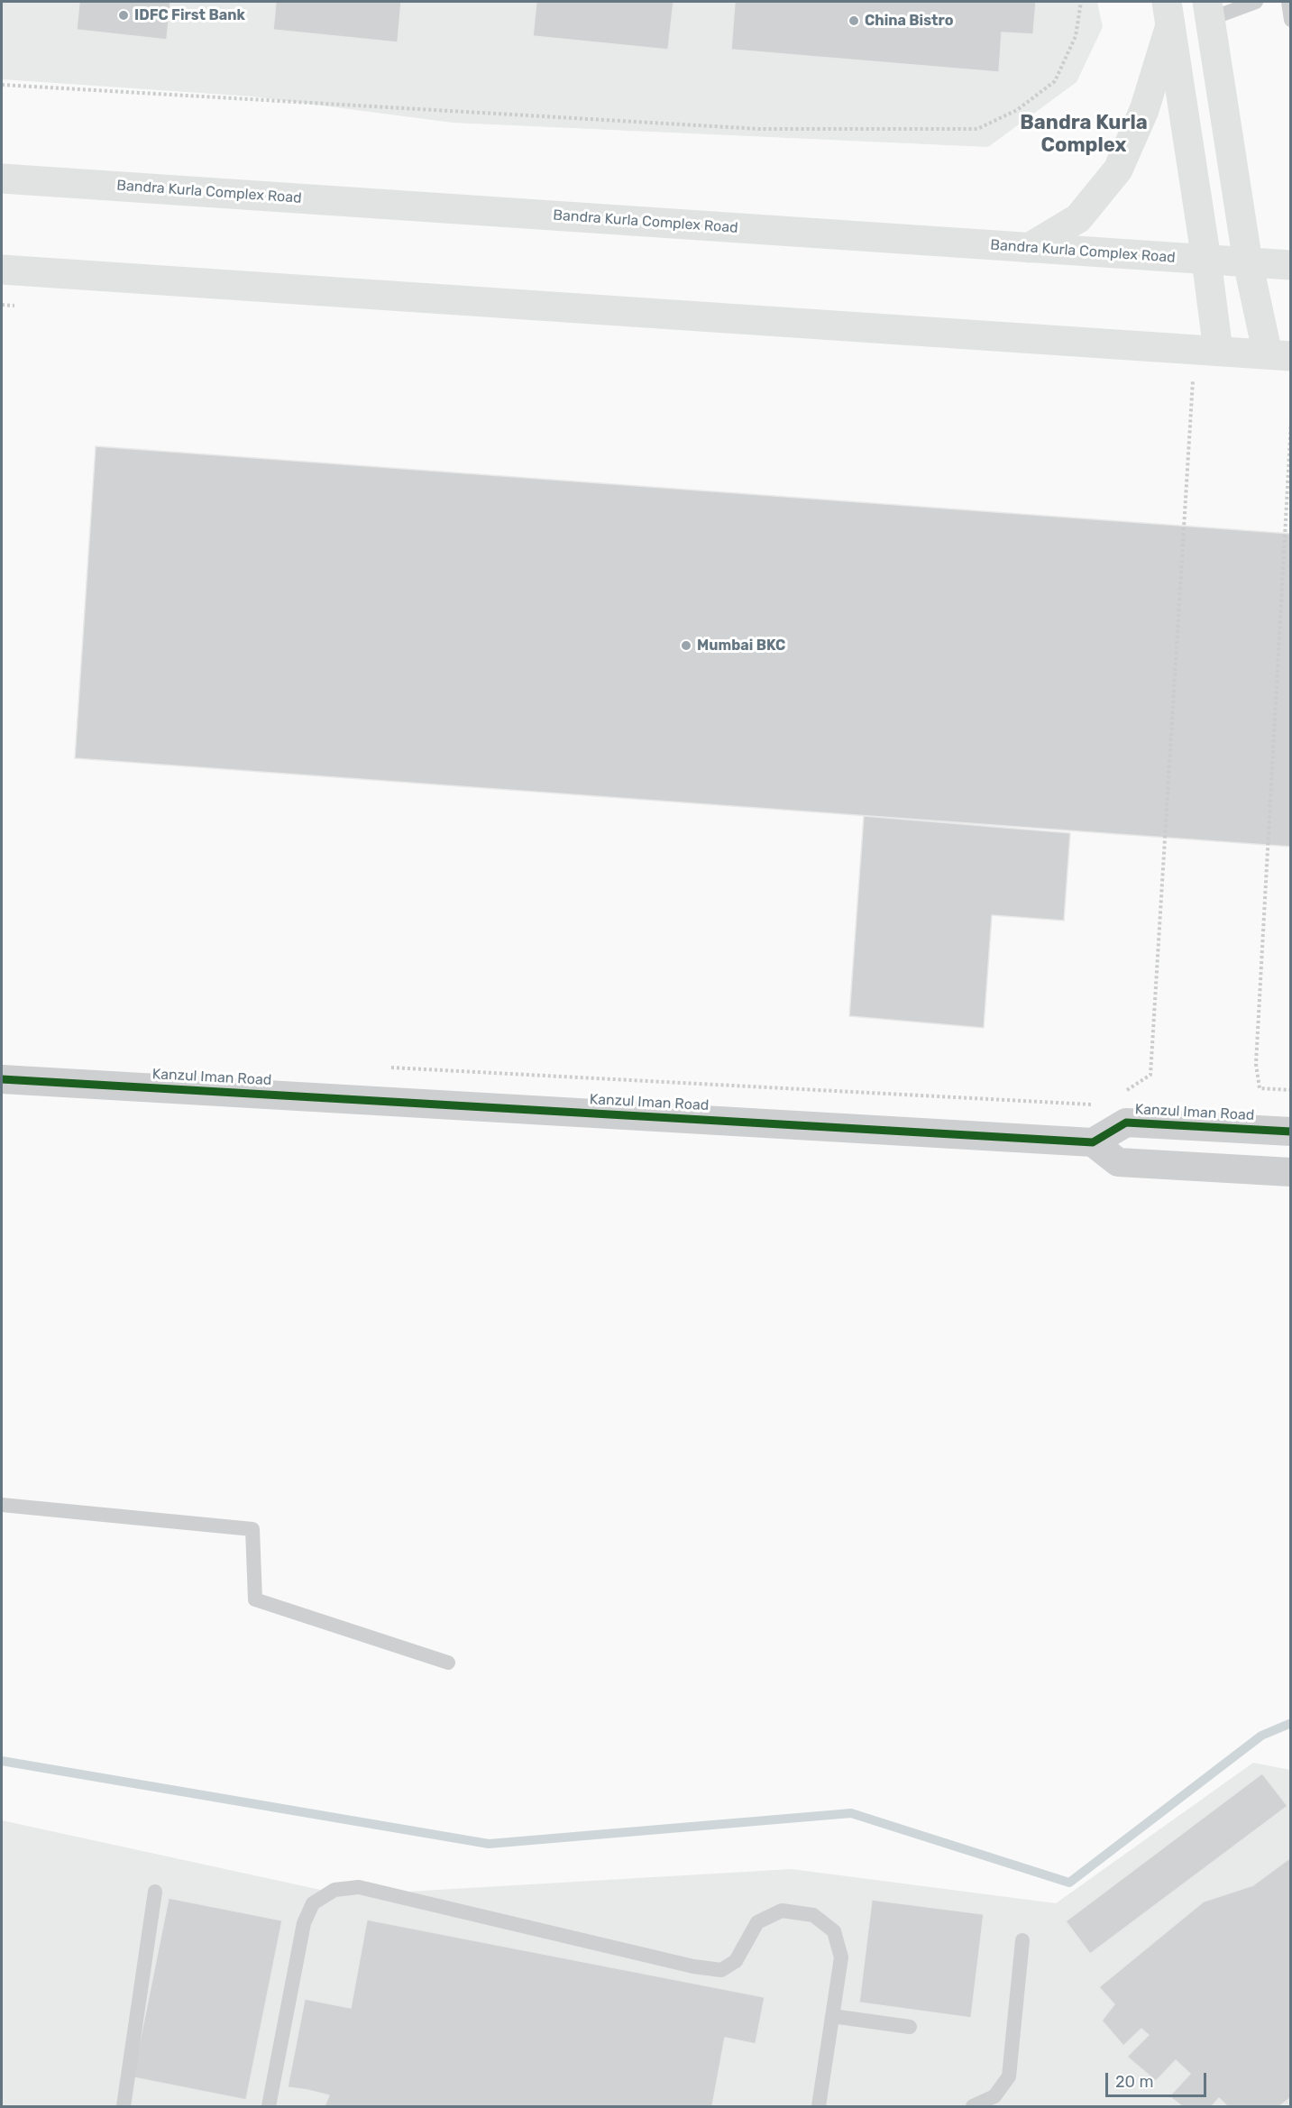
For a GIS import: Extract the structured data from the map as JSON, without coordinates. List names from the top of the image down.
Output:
{
  "streets": {
    "main road": ["Bandra Kurla Complex Road"],
    "street": ["Kanzul Iman Road"]
  },
  "districts": ["Bandra Kurla Complex"],
  "places": ["IDFC First Bank", "China Bistro", "Mumbai BKC"],
  "scale_bar": "20 m"
}
